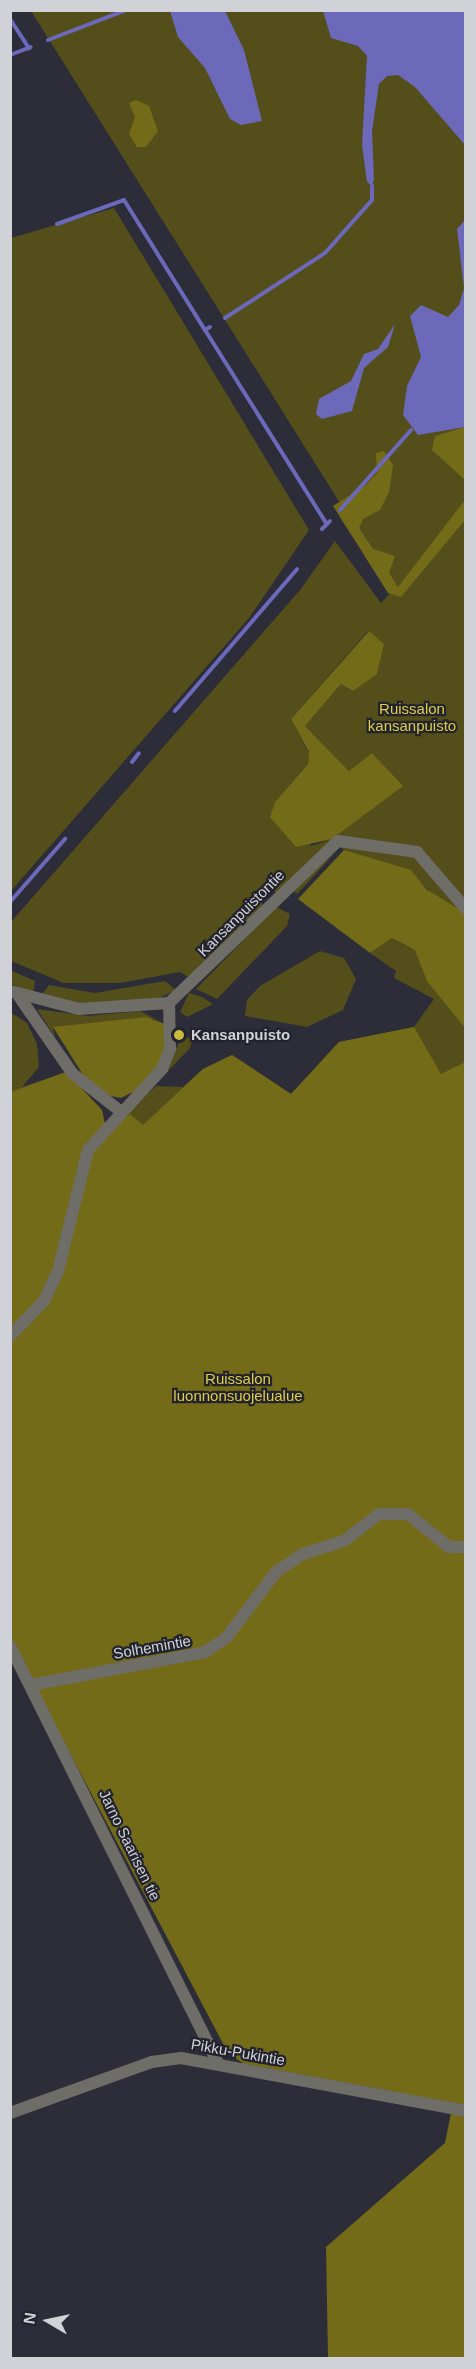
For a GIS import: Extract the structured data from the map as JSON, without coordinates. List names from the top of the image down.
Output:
{
  "streets": {
    "street": [
      "Kansanpuistontie",
      "Solhemintie",
      "Jarno Saarisen tie",
      "Pikku-Pukintie"
    ]
  },
  "crossings": [
    ["Solhemintie", "Jarno Saarisen tie"],
    ["Jarno Saarisen tie", "Pikku-Pukintie"]
  ],
  "parks": ["Ruissalon kansanpuisto", "Ruissalon luonnonsuojelualue"],
  "places": ["Kansanpuisto"],
  "north": "left"
}
